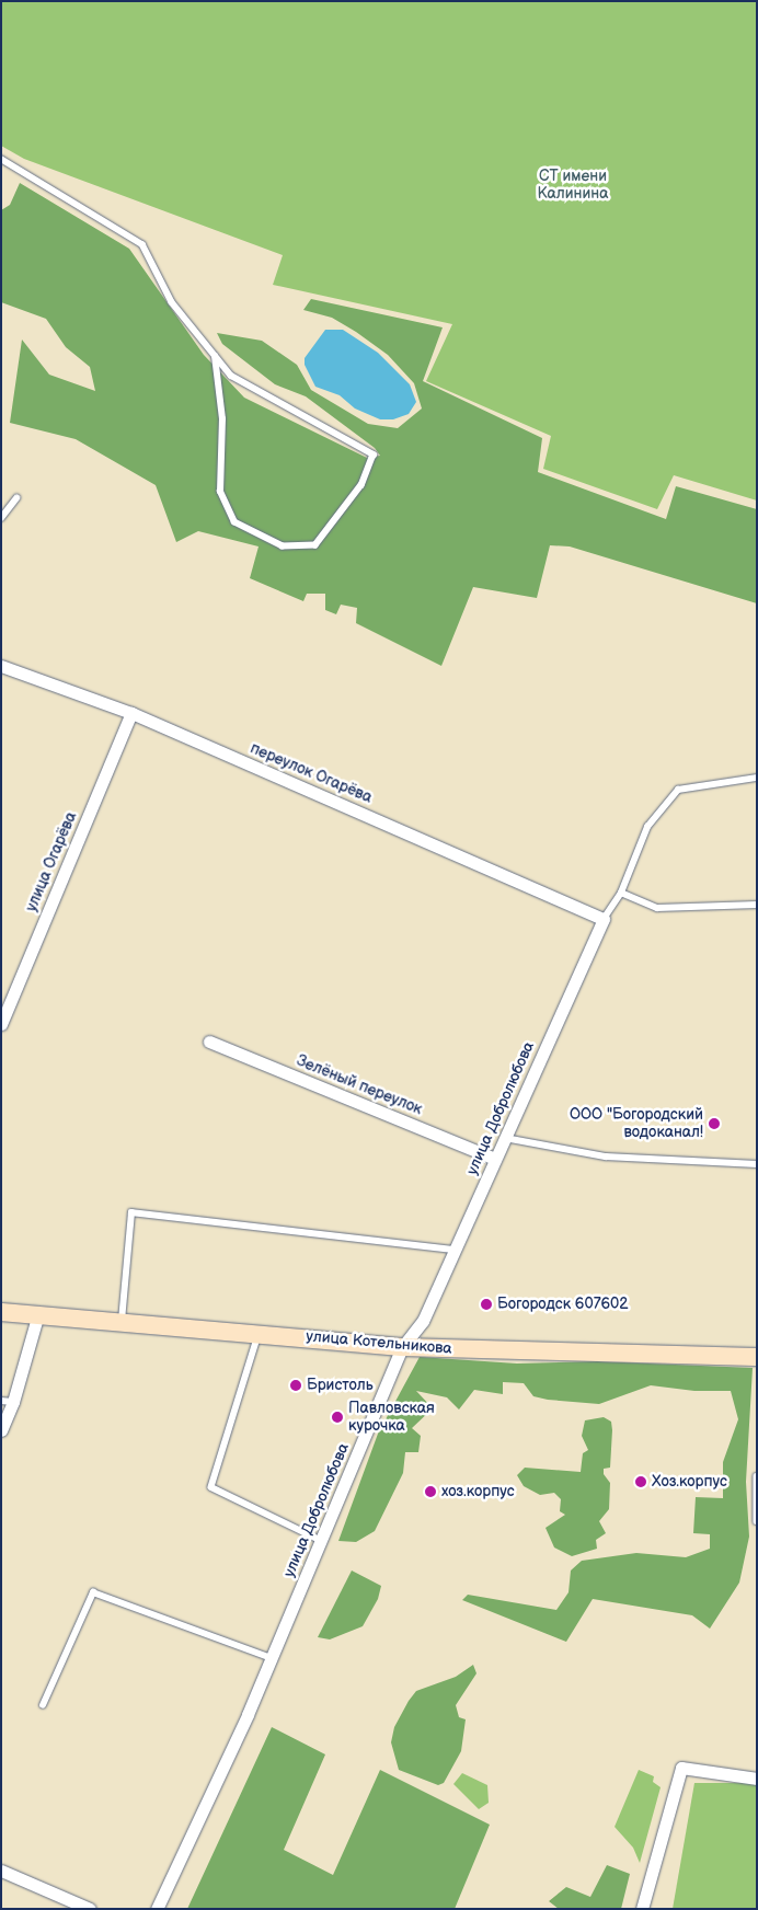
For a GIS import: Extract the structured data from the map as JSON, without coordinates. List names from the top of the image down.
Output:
{
  "streets": {
    "street": [
      "переулок Огарёва",
      "улица Огарёва",
      "Зелёный переулок",
      "улица Добролюбова",
      "улица Котельникова"
    ]
  },
  "crossings": [
    ["переулок Огарёва", "улица Огарёва"],
    ["переулок Огарёва", "улица Добролюбова"],
    ["Зелёный переулок", "улица Добролюбова"],
    ["улица Добролюбова", "улица Котельникова"]
  ],
  "parks": ["СТ имени Калинина"],
  "places": [
    "ООО \"Богородский водоканал!",
    "Богородск 607602",
    "Бристоль",
    "Павловская курочка",
    "Хоз.корпус",
    "хоз.корпус"
  ]
}
